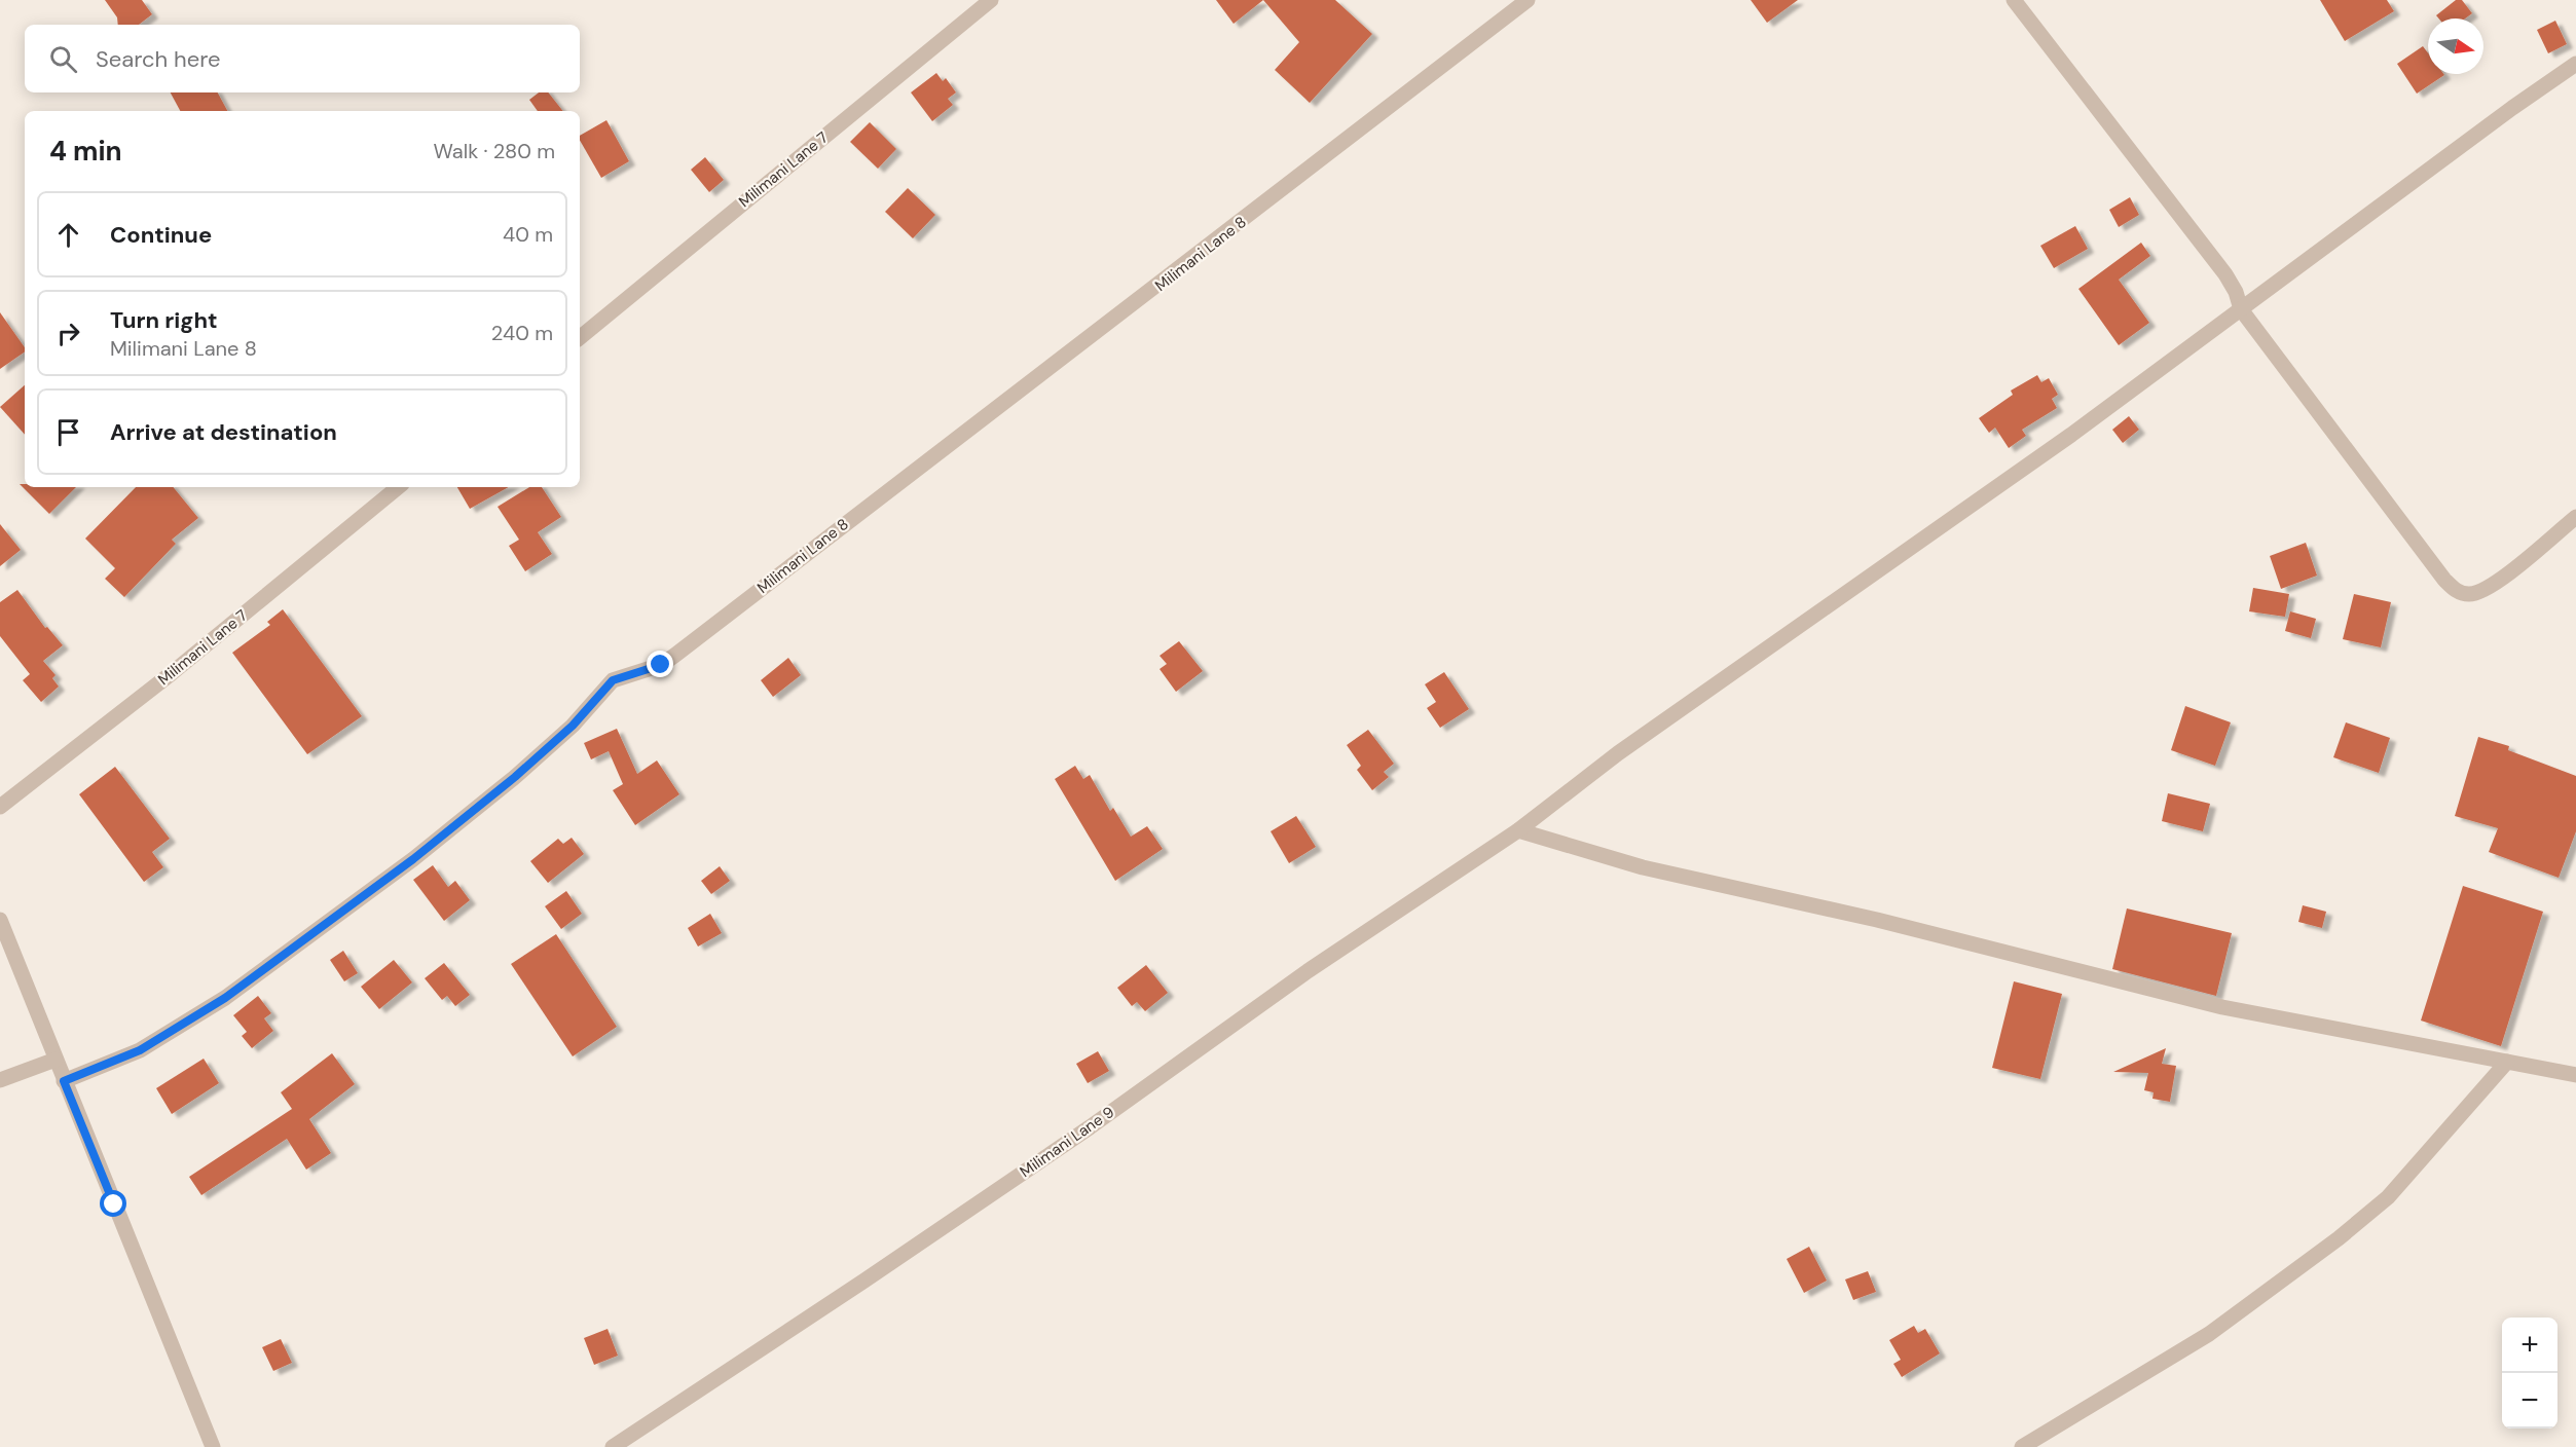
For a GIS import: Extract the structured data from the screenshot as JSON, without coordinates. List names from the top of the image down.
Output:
{
  "streets": {
    "street": ["Milimani Lane 7", "Milimani Lane 8", "Milimani Lane 9"]
  },
  "north": "right",
  "page": {
    "search": "Search here",
    "heading": ["4 min", "Walk · 280 m"],
    "list": [
      ["Continue", "40 m"],
      ["Turn right", "Milimani Lane 8", "240 m"],
      "Arrive at destination"
    ],
    "map_buttons": ["+", "−"]
  }
}
